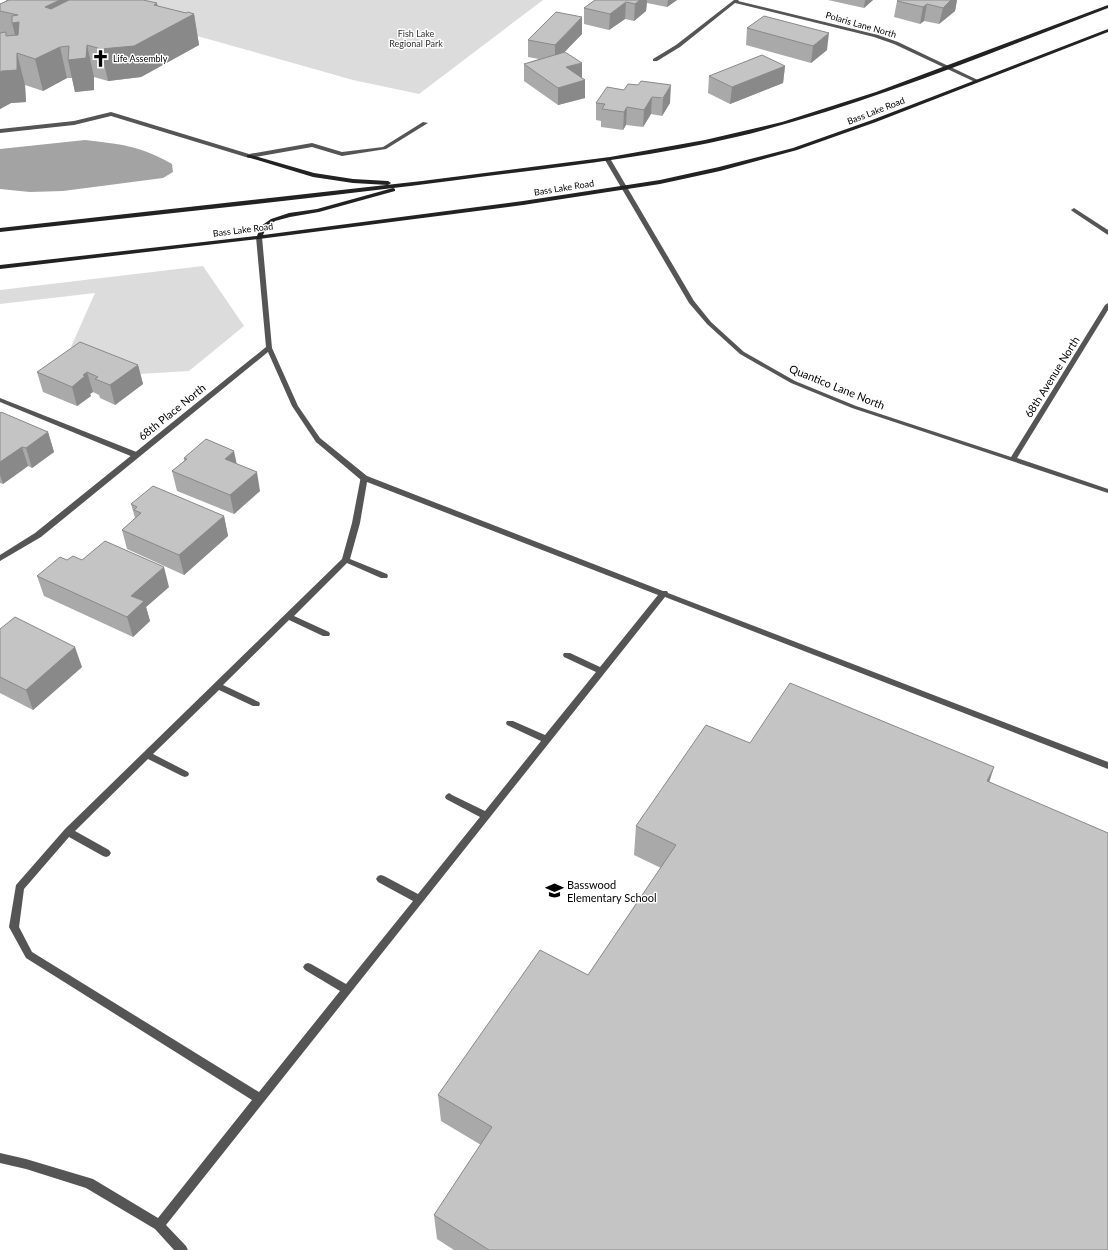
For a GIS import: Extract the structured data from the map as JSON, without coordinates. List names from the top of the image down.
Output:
{
  "streets": {
    "main road": ["Bass Lake Road"],
    "street": [
      "Polaris Lane North",
      "68th Avenue North",
      "Quantico Lane North",
      "68th Place North"
    ]
  },
  "crossings": [
    ["Polaris Lane North", "Bass Lake Road"],
    ["Bass Lake Road", "Quantico Lane North"],
    ["68th Avenue North", "Quantico Lane North"]
  ],
  "parks": ["Fish Lake Regional Park"],
  "places": {
    "church": ["Life Assembly"],
    "school or university": ["Basswood Elementary School"]
  }
}
